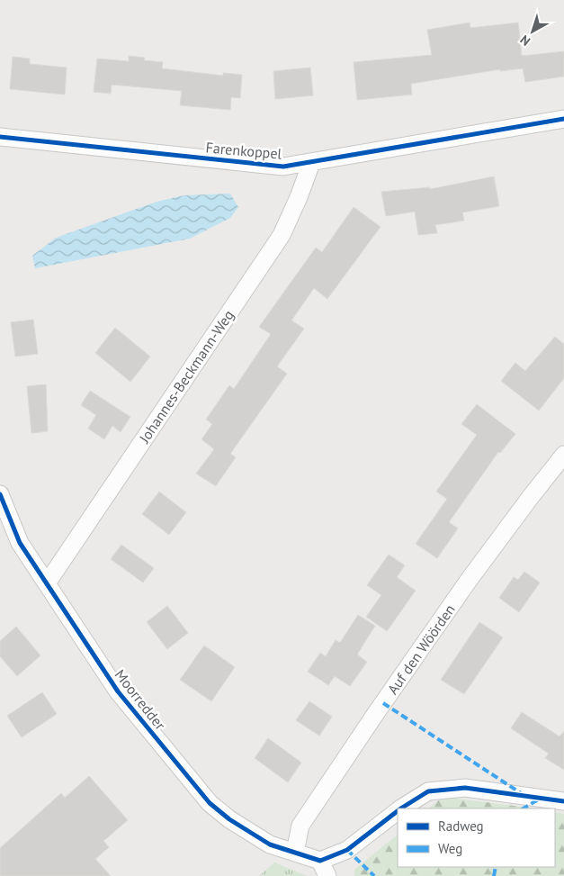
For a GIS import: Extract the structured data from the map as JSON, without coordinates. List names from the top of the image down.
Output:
{
  "streets": {
    "street": [
      "Farenkoppel",
      "Johannes-Beckmann-Weg",
      "Auf den Wöörden",
      "Moorredder"
    ]
  },
  "crossings": [
    ["Farenkoppel", "Johannes-Beckmann-Weg"],
    ["Johannes-Beckmann-Weg", "Moorredder"],
    ["Auf den Wöörden", "Moorredder"]
  ],
  "legend": ["Radweg", "Weg"],
  "north": "bottom left"
}
